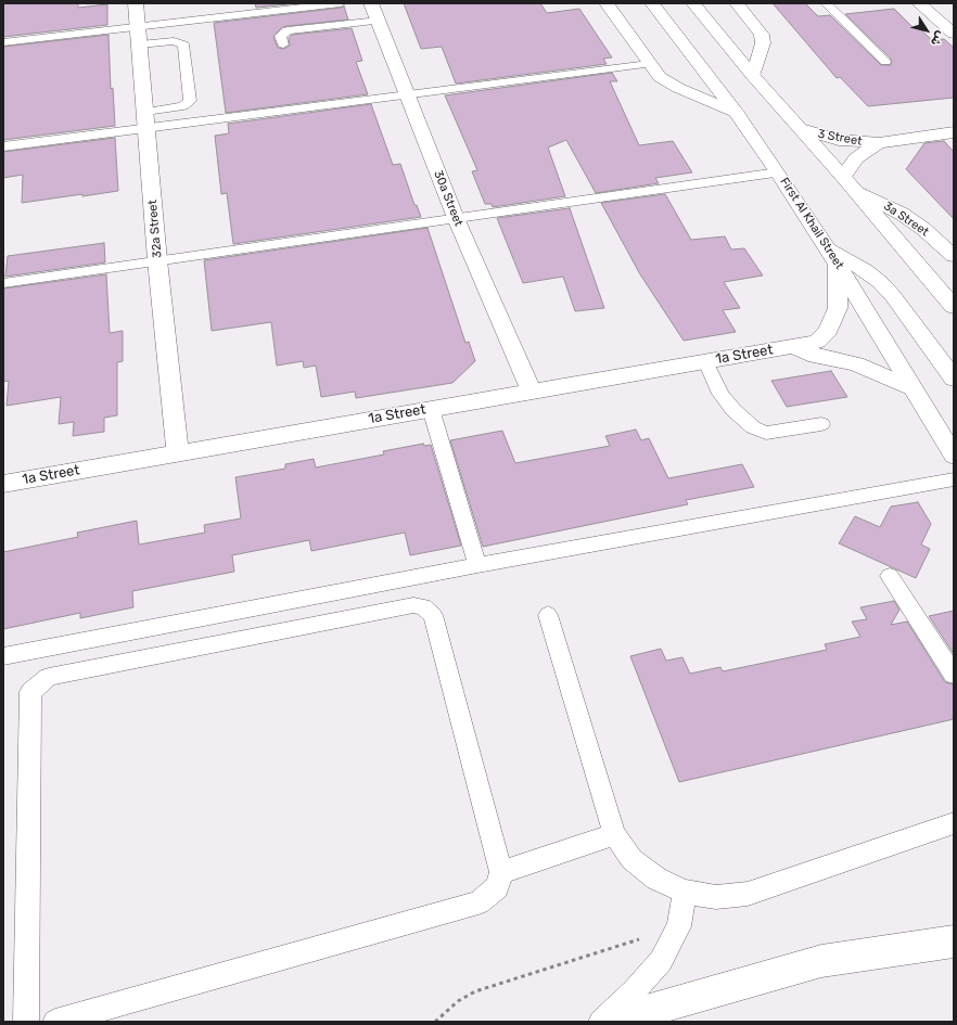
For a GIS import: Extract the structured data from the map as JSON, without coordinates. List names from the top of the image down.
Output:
{
  "streets": {
    "street": [
      "3 Street",
      "30a Street",
      "3a Street",
      "First Al Khail Street",
      "32a Street",
      "1a Street"
    ]
  },
  "crossings": [
    ["3 Street", "3a Street"],
    ["30a Street", "1a Street"],
    ["First Al Khail Street", "1a Street"],
    ["32a Street", "1a Street"]
  ],
  "north": "bottom right"
}
